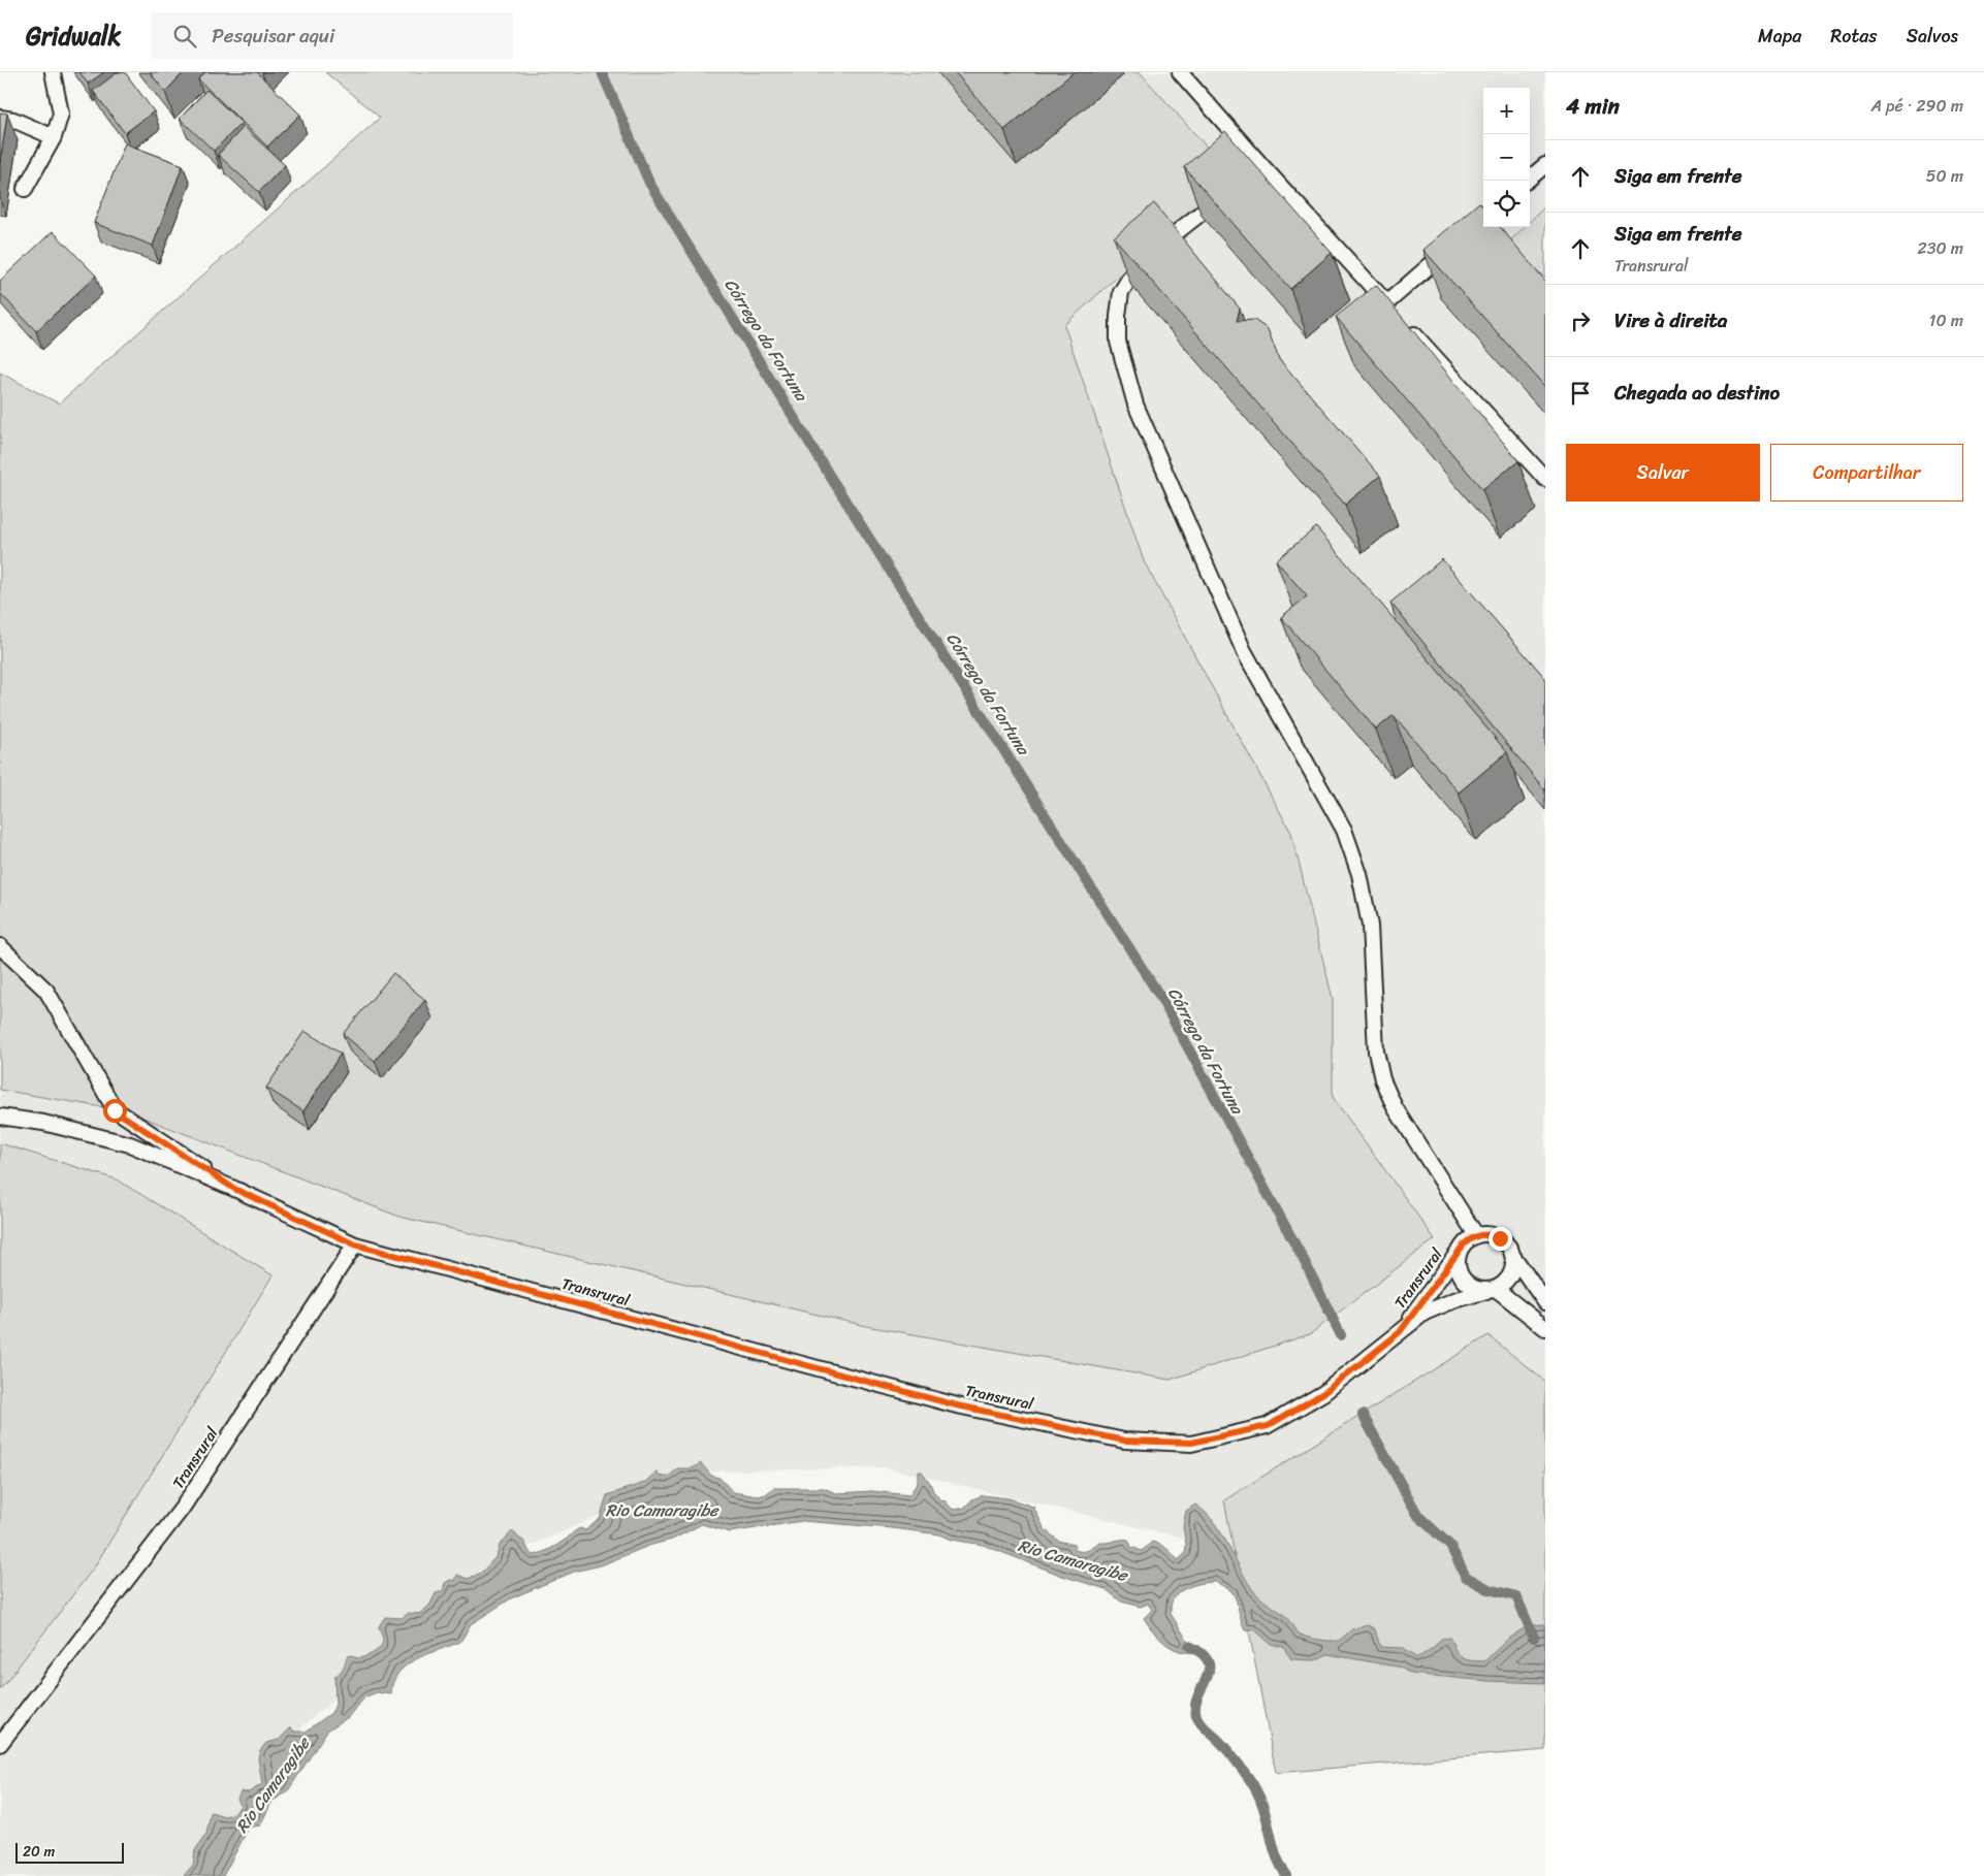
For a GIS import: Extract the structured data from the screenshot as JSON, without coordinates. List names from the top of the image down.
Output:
{
  "streets": {
    "lane": ["Transrural"]
  },
  "water": ["Córrego da Fortuna", "Rio Camaragibe"],
  "scale_bar": "20 m",
  "page": {
    "header": "Gridwalk",
    "search": "Pesquisar aqui",
    "nav": ["Mapa", "Rotas", "Salvos"],
    "heading": ["4 min", "A pé · 290 m"],
    "map_buttons": ["+", "−"],
    "list": [
      ["Siga em frente", "50 m"],
      ["Siga em frente", "Transrural", "230 m"],
      ["Vire à direita", "10 m"],
      "Chegada ao destino"
    ],
    "buttons": ["Salvar", "Compartilhar"],
    "scale": "20 m"
  }
}
